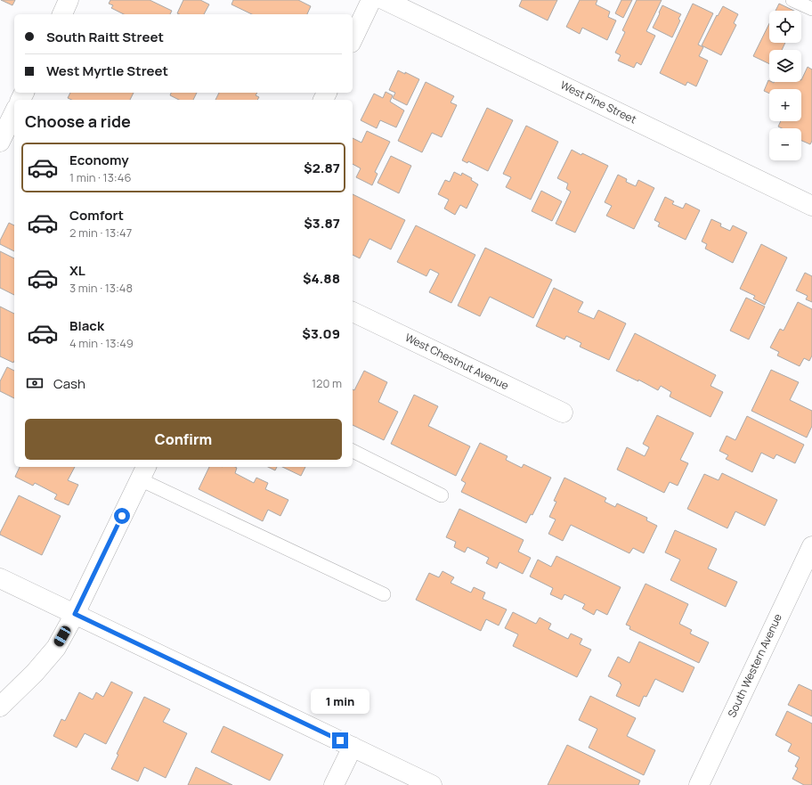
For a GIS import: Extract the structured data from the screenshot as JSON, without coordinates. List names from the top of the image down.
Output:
{
  "streets": {
    "street": ["West Pine Street", "West Chestnut Avenue", "South Western Avenue"]
  },
  "page": {
    "map_buttons": ["+", "−"],
    "banner": ["South Raitt Street", "West Myrtle Street"],
    "heading": "Choose a ride",
    "list": [
      {
        "name": "Economy",
        "note": "1 min · 13:46",
        "value": "$2.87"
      },
      {
        "name": "Comfort",
        "note": "2 min · 13:47",
        "value": "$3.87"
      },
      {
        "name": "XL",
        "note": "3 min · 13:48",
        "value": "$4.88"
      },
      {
        "name": "Black",
        "note": "4 min · 13:49",
        "value": "$3.09"
      }
    ],
    "pay": ["Cash", "120 m"],
    "buttons": "Confirm",
    "bubble": "1 min"
  }
}
